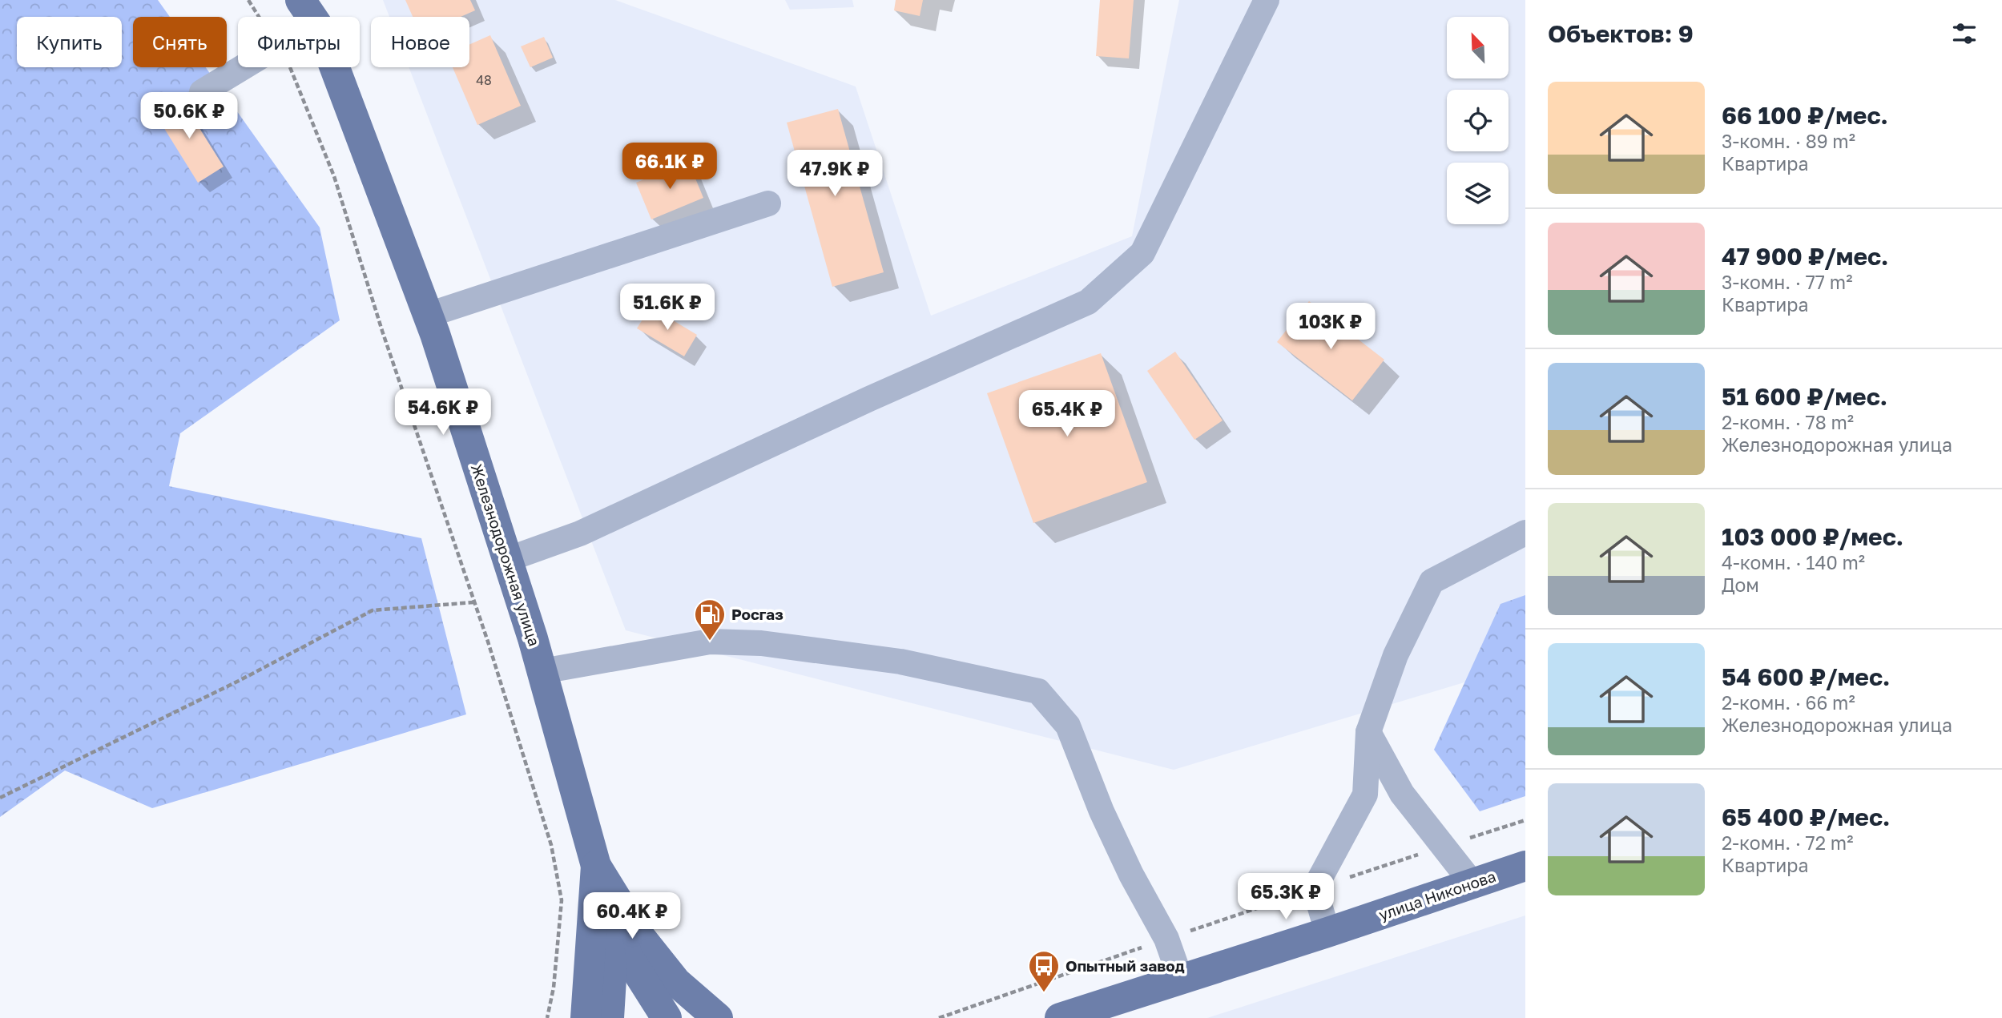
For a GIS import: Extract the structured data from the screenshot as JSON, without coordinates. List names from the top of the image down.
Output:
{
  "streets": {
    "main road": ["Железнодорожная улица", "улица Никонова"]
  },
  "places": {
    "fuel station": ["Росгаз"],
    "bus stop": ["Опытный завод"]
  },
  "house_numbers": ["48"],
  "north": "top left",
  "page": {
    "heading": "Объектов: 9",
    "chip": [
      "Купить",
      "Снять",
      "Фильтры",
      "Новое"
    ],
    "list": [
      {
        "name": "66 100 ₽/мес.",
        "note": "3-комн. · 89 m² · Квартира"
      },
      {
        "name": "47 900 ₽/мес.",
        "note": "3-комн. · 77 m² · Квартира"
      },
      {
        "name": "51 600 ₽/мес.",
        "note": "2-комн. · 78 m² · Железнодорожная улица"
      },
      {
        "name": "103 000 ₽/мес.",
        "note": "4-комн. · 140 m² · Дом"
      },
      {
        "name": "54 600 ₽/мес.",
        "note": "2-комн. · 66 m² · Железнодорожная улица"
      },
      {
        "name": "65 400 ₽/мес.",
        "note": "2-комн. · 72 m² · Квартира"
      }
    ],
    "price": [
      "50.6K ₽",
      "66.1K ₽",
      "47.9K ₽",
      "51.6K ₽",
      "103K ₽",
      "54.6K ₽",
      "65.4K ₽",
      "65.3K ₽",
      "60.4K ₽"
    ]
  }
}
